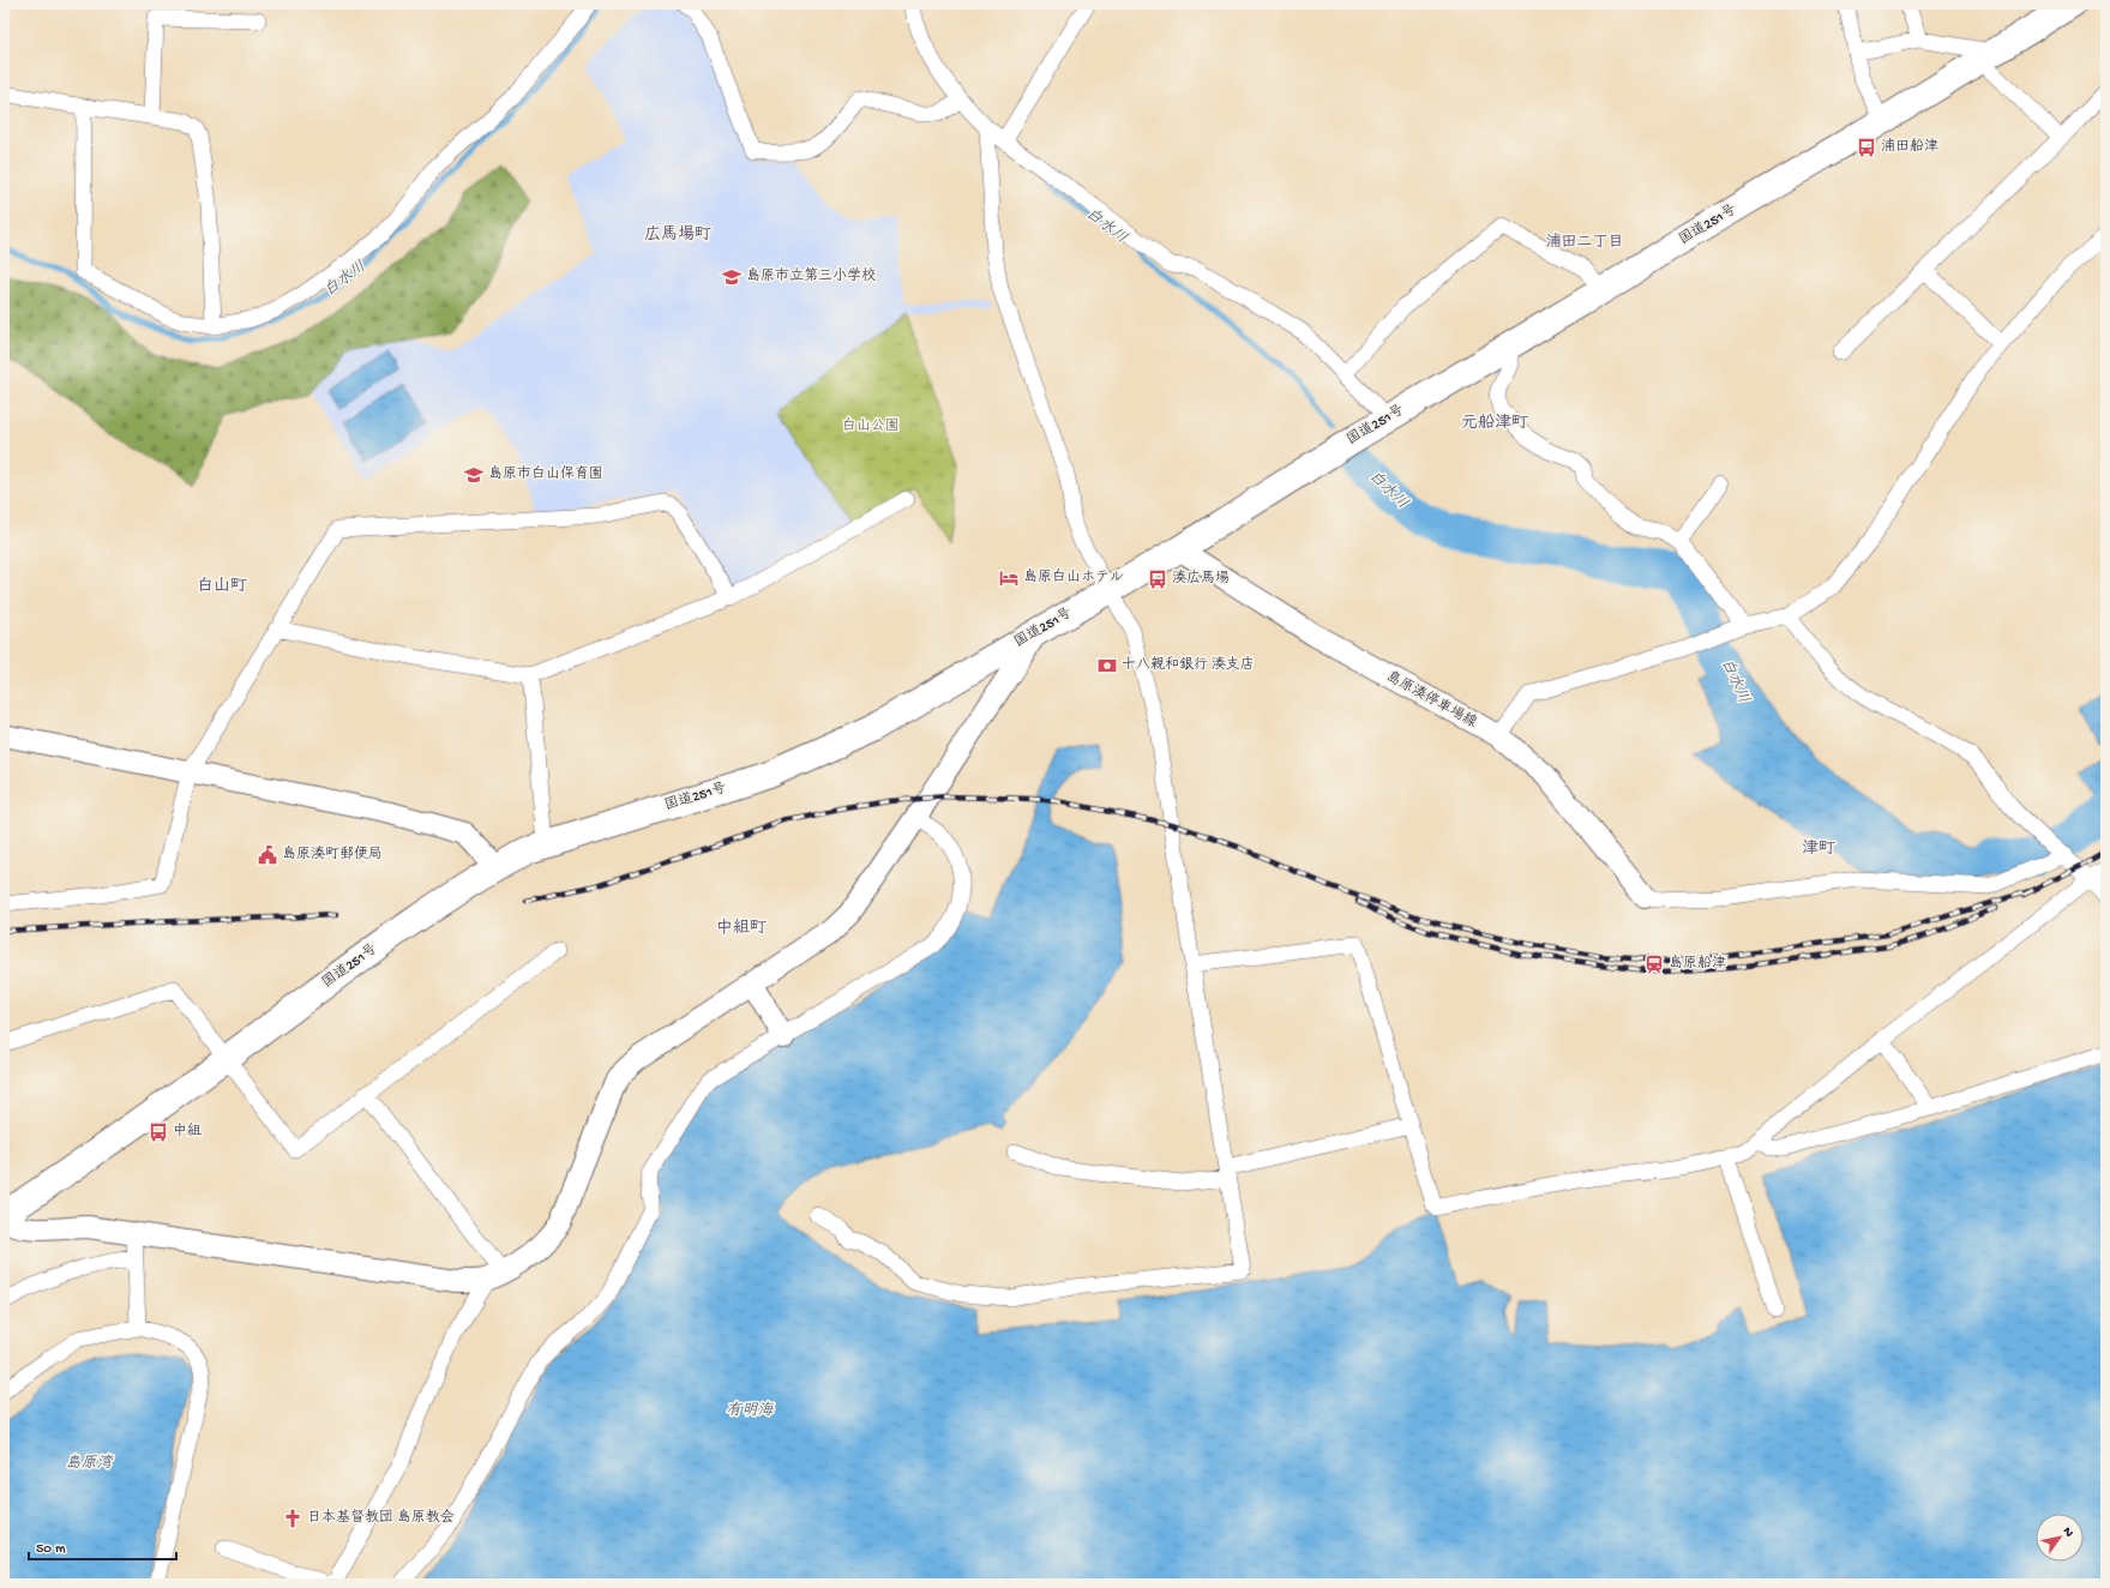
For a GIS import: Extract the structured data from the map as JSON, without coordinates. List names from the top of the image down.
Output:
{
  "streets": {
    "highway": ["国道251号"],
    "street": ["島原湊停車場線"]
  },
  "crossings": [
    ["国道251号", "島原湊停車場線"]
  ],
  "districts": [
    "広馬場町",
    "浦田二丁目",
    "元船津町",
    "白山町",
    "津町",
    "中組町"
  ],
  "water": ["白水川", "有明海", "島原湾"],
  "parks": ["白山公園"],
  "places": {
    "bus stop": ["浦田船津", "湊広馬場", "中組"],
    "school or university": ["島原市立第三小学校", "島原市白山保育園"],
    "hotel": ["島原白山ホテル"],
    "bank": ["十八親和銀行 湊支店"],
    "public building": ["島原湊町郵便局"],
    "station": ["島原船津"],
    "church": ["日本基督教団 島原教会"]
  },
  "scale_bar": "50 m",
  "north": "top right"
}
